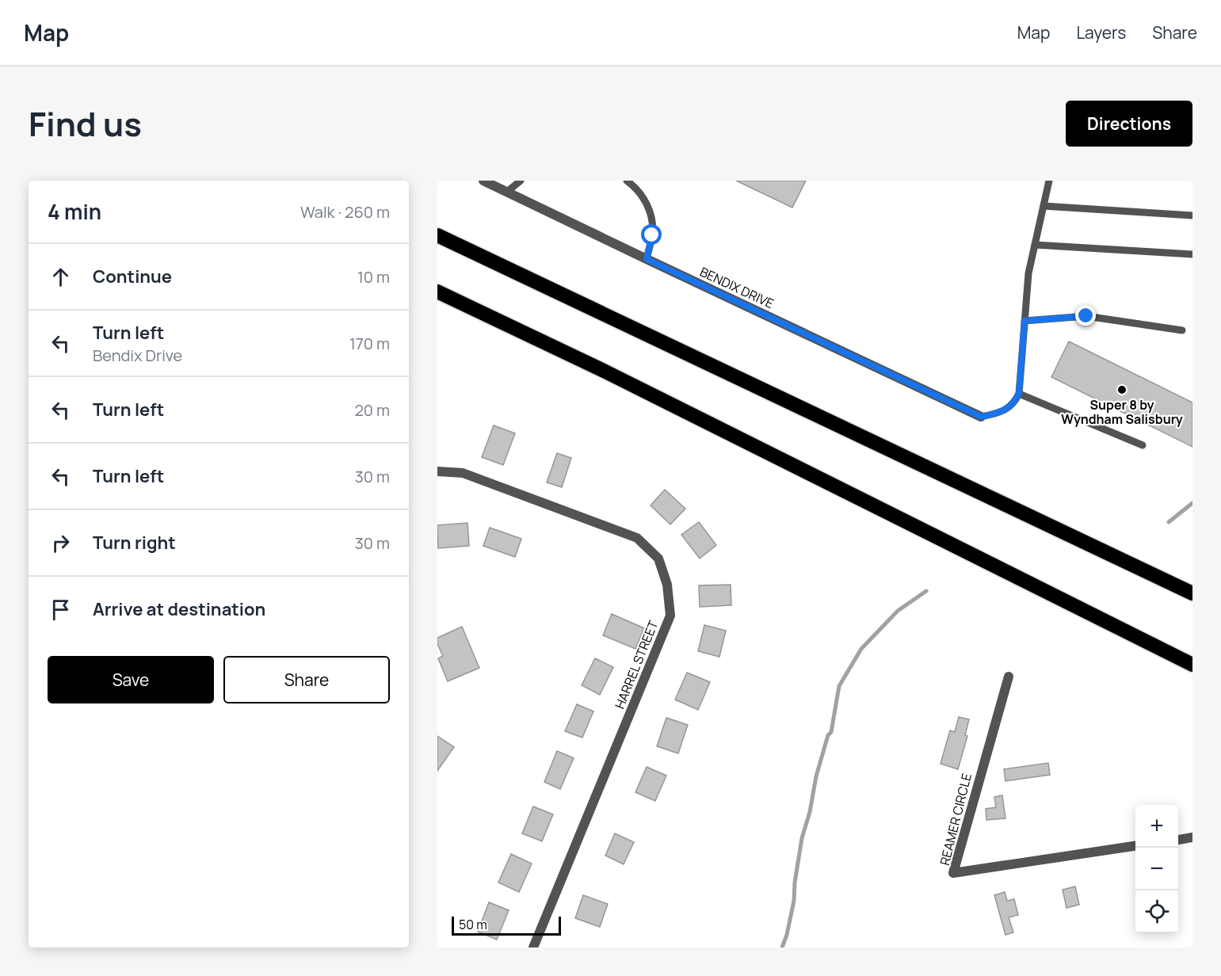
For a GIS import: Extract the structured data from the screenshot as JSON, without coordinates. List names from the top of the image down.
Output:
{
  "streets": {
    "street": ["BENDIX DRIVE", "HARREL STREET", "REAMER CIRCLE"]
  },
  "places": ["Super 8 by Wyndham Salisbury"],
  "scale_bar": "50 m",
  "page": {
    "header": "Map",
    "nav": ["Map", "Layers", "Share"],
    "title": "Find us",
    "buttons": [
      "Directions",
      ["Save", "Share"]
    ],
    "heading": ["4 min", "Walk · 260 m"],
    "list": [
      ["Continue", "10 m"],
      ["Turn left", "Bendix Drive", "170 m"],
      ["Turn left", "20 m"],
      ["Turn left", "30 m"],
      ["Turn right", "30 m"],
      "Arrive at destination"
    ],
    "map_buttons": ["+", "−"],
    "scale": "50 m"
  }
}
